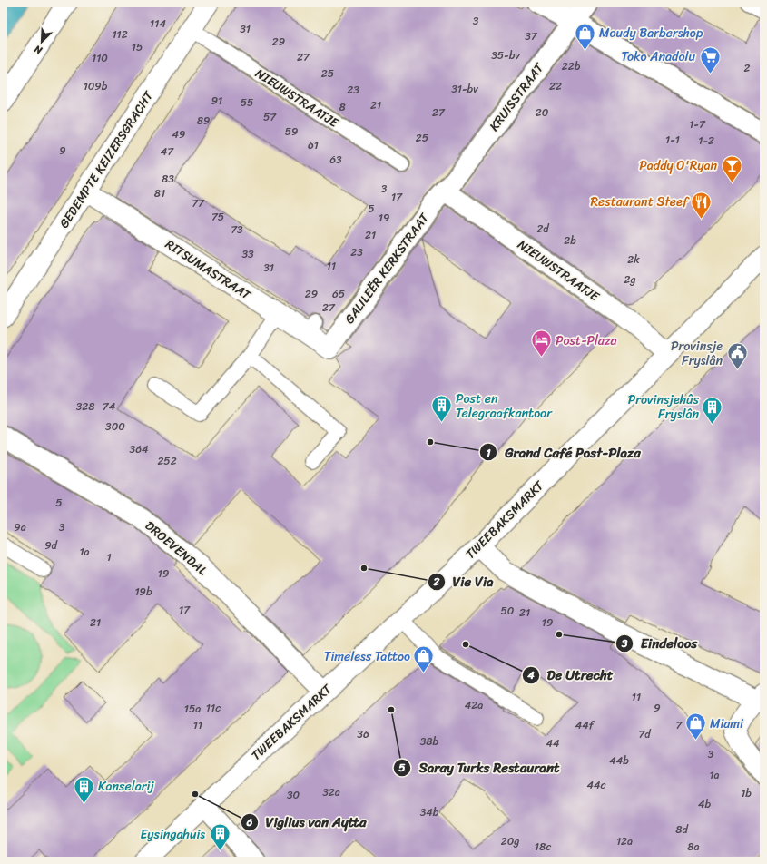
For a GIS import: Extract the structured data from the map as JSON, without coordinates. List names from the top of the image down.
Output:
{
  "streets": {
    "street": [
      "KRUISSTRAAT",
      "NIEUWSTRAATJE",
      "GEDEMPTE KEIZERSGRACHT",
      "GALILEËR KERKSTRAAT",
      "RITSUMASTRAAT",
      "TWEEBAKSMARKT",
      "DROEVENDAL"
    ]
  },
  "crossings": [
    ["KRUISSTRAAT", "NIEUWSTRAATJE"],
    ["KRUISSTRAAT", "GALILEËR KERKSTRAAT"],
    ["NIEUWSTRAATJE", "GEDEMPTE KEIZERSGRACHT"],
    ["NIEUWSTRAATJE", "GALILEËR KERKSTRAAT"],
    ["NIEUWSTRAATJE", "TWEEBAKSMARKT"],
    ["GEDEMPTE KEIZERSGRACHT", "RITSUMASTRAAT"],
    ["GALILEËR KERKSTRAAT", "RITSUMASTRAAT"],
    ["TWEEBAKSMARKT", "DROEVENDAL"]
  ],
  "places": {
    "shop": ["Moudy Barbershop", "Timeless Tattoo", "Miami"],
    "supermarket": ["Toko Anadolu"],
    "bar": ["Paddy O'Ryan"],
    "restaurant": ["Restaurant Steef"],
    "hotel": ["Post-Plaza"],
    "public building": ["Provinsje Fryslân"],
    "building": [
      "Post en Telegraafkantoor",
      "Provinsjehûs Fryslân",
      "Kanselarij",
      "Eysingahuis"
    ],
    "other": [
      "Grand Café Post-Plaza",
      "Vie Via",
      "Eindeloos",
      "De Utrecht",
      "Saray Turks Restaurant",
      "Viglius van Aytta"
    ]
  },
  "house_numbers": [
    "3",
    "114",
    "31",
    "112",
    "37",
    "29",
    "15",
    "35-bv",
    "27",
    "110",
    "22b",
    "2",
    "25",
    "109b",
    "22",
    "31-bv",
    "23",
    "91",
    "55",
    "21",
    "8",
    "27",
    "20",
    "57",
    "89",
    "1-7",
    "59",
    "49",
    "25",
    "1-1",
    "1-2",
    "61",
    "9",
    "47",
    "63",
    "83",
    "3",
    "81",
    "17",
    "77",
    "5",
    "75",
    "19",
    "2d",
    "73",
    "21",
    "2b",
    "23",
    "33",
    "2k",
    "11",
    "31",
    "2g",
    "29",
    "65",
    "27",
    "328",
    "74",
    "300",
    "364",
    "252",
    "5",
    "9a",
    "3",
    "9d",
    "1a",
    "1",
    "19",
    "19b",
    "17",
    "50",
    "21",
    "21",
    "19",
    "11",
    "42a",
    "11c",
    "9",
    "15a",
    "11",
    "44f",
    "7",
    "36",
    "7d",
    "38b",
    "44",
    "3",
    "44b",
    "1a",
    "44c",
    "32a",
    "1b",
    "30",
    "4b",
    "34b",
    "8d",
    "20g",
    "12a",
    "18c",
    "8a"
  ],
  "north": "bottom left"
}
